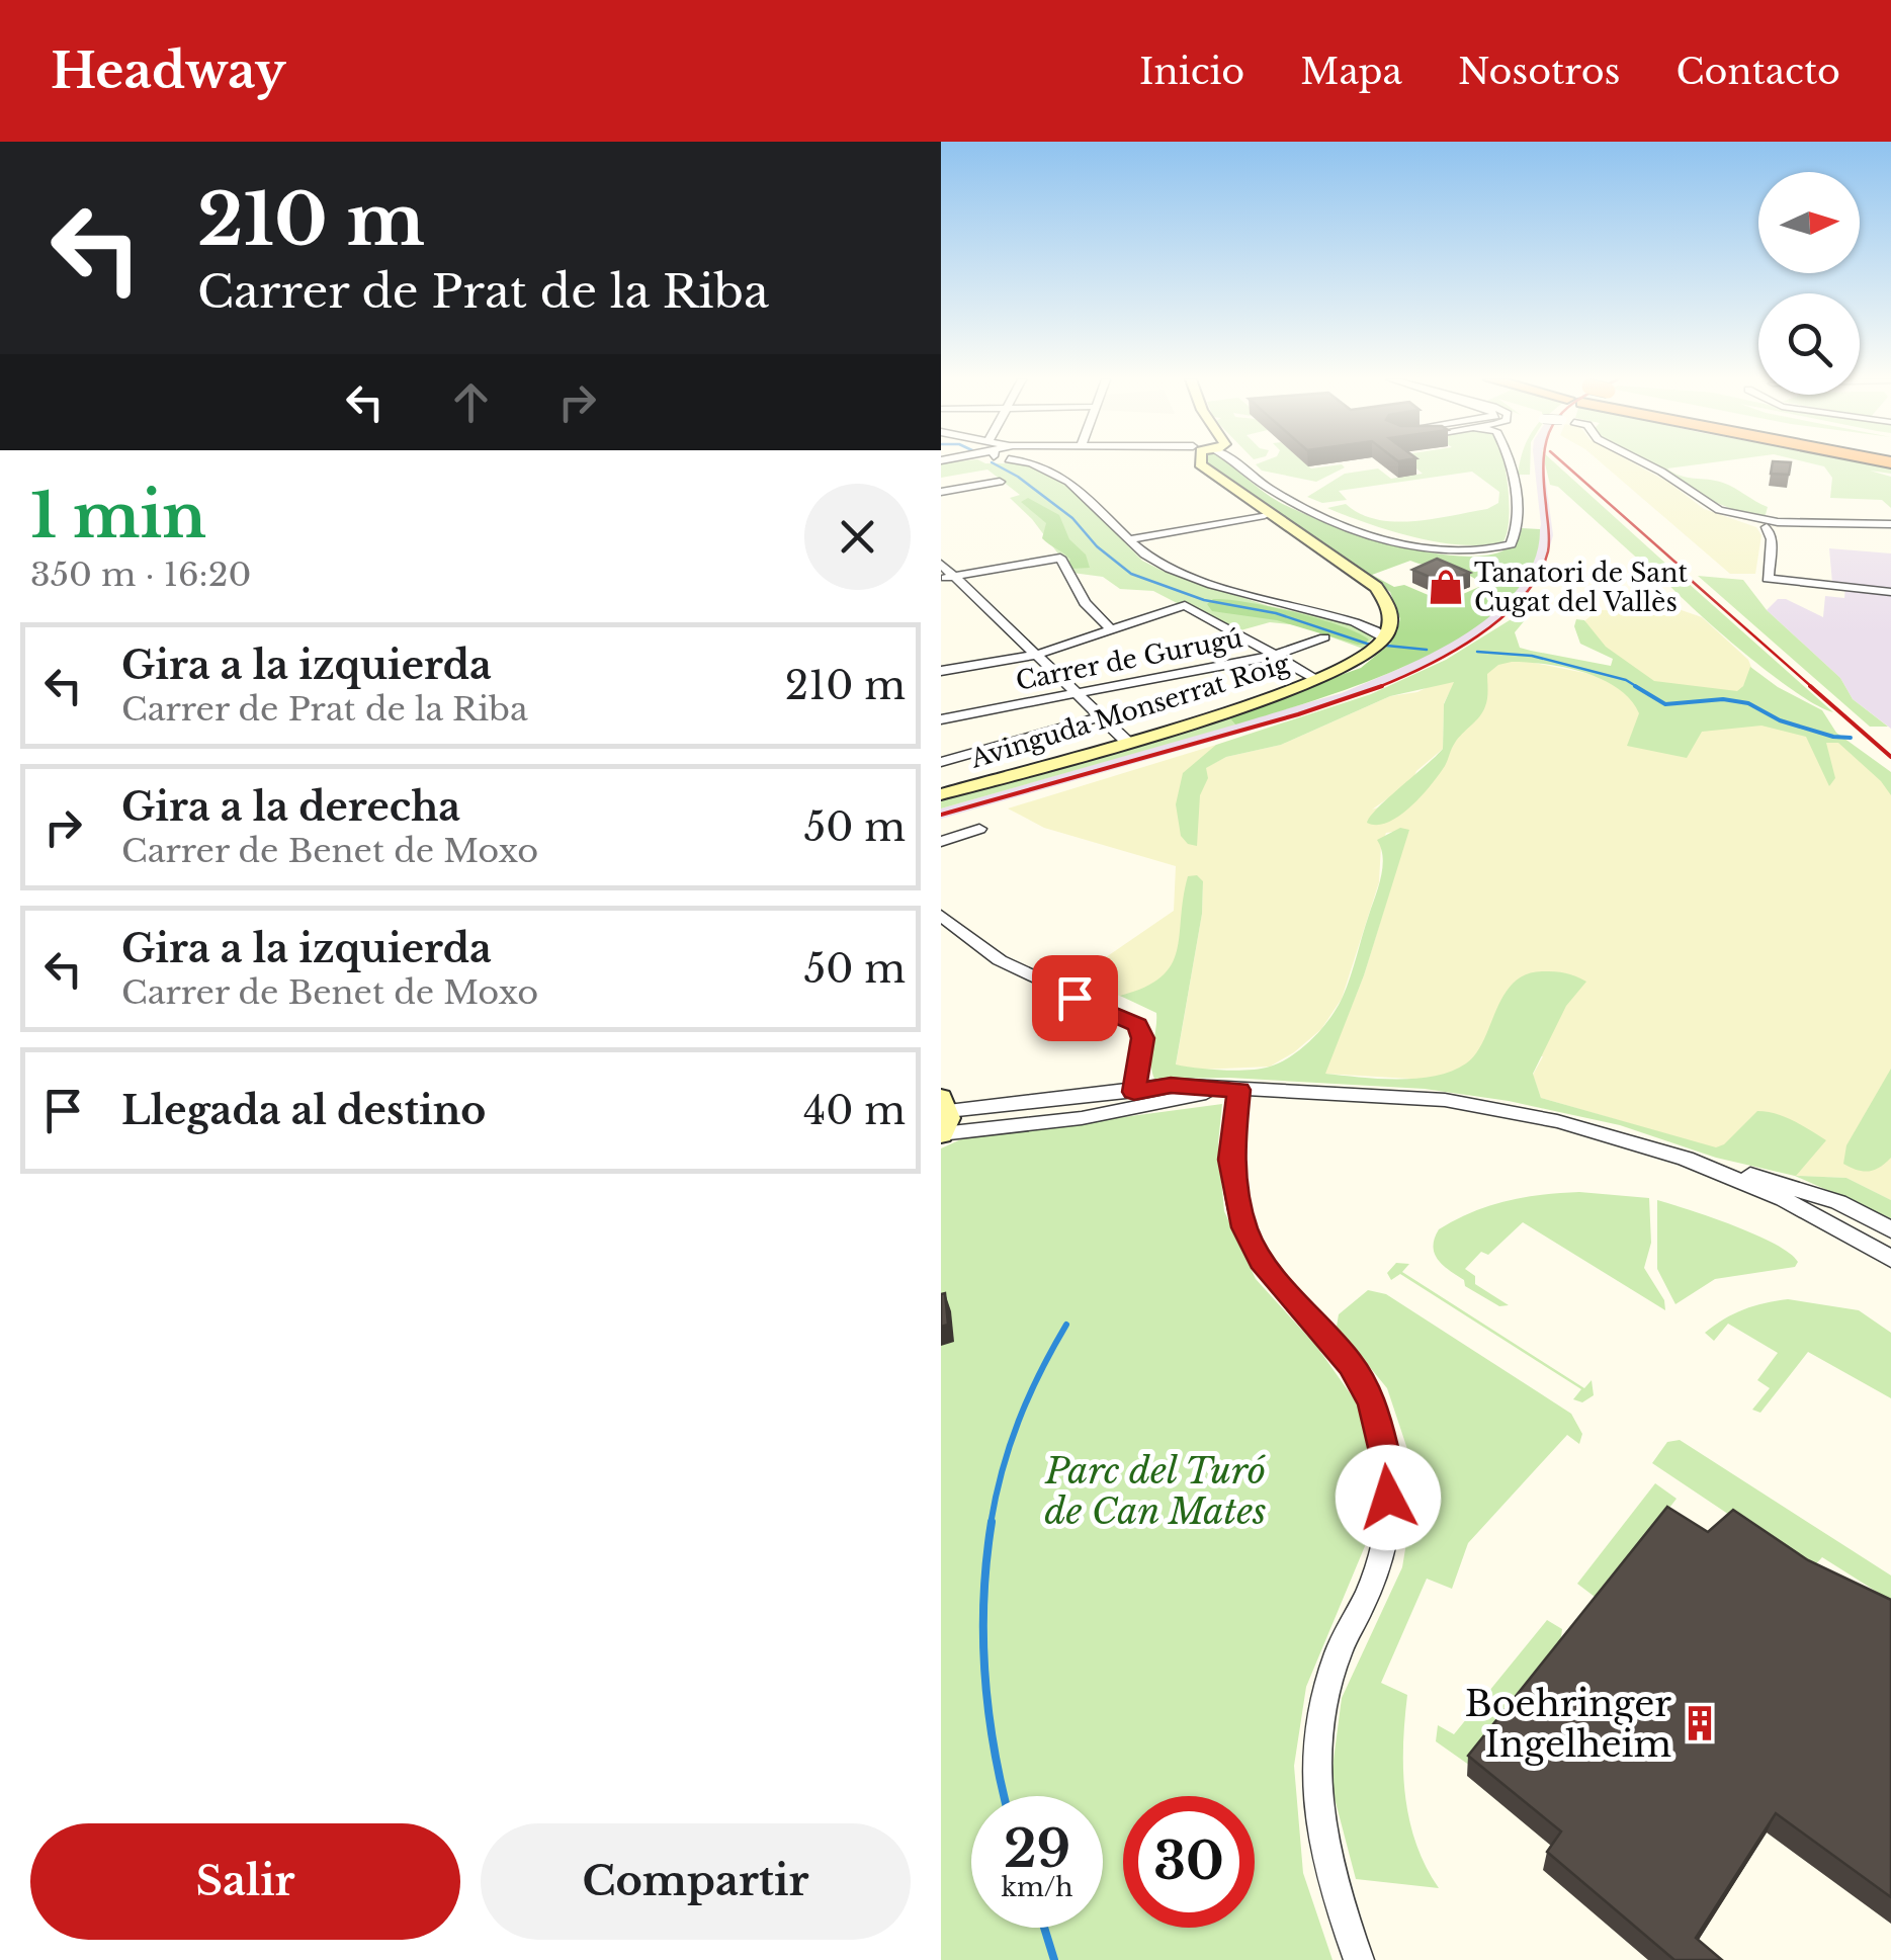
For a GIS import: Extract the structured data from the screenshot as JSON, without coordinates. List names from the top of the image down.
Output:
{
  "streets": {
    "street": ["Carrer de Gurugú", "Avinguda Monserrat Roig"]
  },
  "parks": ["Parc del Turó de Can Mates"],
  "places": {
    "shop": ["Tanatori de Sant Cugat del Vallès"],
    "building": ["Boehringer Ingelheim"]
  },
  "north": "right",
  "page": {
    "header": "Headway",
    "nav": [
      "Inicio",
      "Mapa",
      "Nosotros",
      "Contacto"
    ],
    "turn": ["210 m", "Carrer de Prat de la Riba"],
    "heading": ["1 min", "350 m · 16:20"],
    "list": [
      {
        "name": "Gira a la izquierda",
        "note": "Carrer de Prat de la Riba",
        "value": "210 m"
      },
      {
        "name": "Gira a la derecha",
        "note": "Carrer de Benet de Moxo",
        "value": "50 m"
      },
      {
        "name": "Gira a la izquierda",
        "note": "Carrer de Benet de Moxo",
        "value": "50 m"
      },
      {
        "name": "Llegada al destino",
        "value": "40 m"
      }
    ],
    "speed": "29 km/h",
    "limit": "30",
    "buttons": ["Salir", "Compartir"]
  }
}
